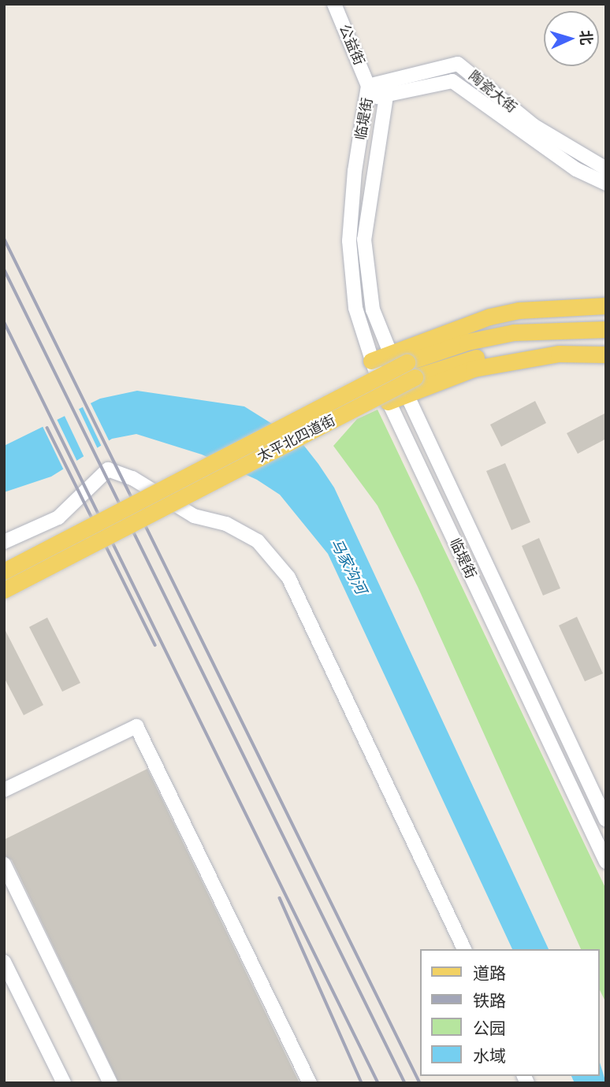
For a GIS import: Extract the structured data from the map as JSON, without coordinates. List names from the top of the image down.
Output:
{
  "streets": {
    "main road": ["太平北四道街"],
    "street": ["公益街", "陶瓷大街", "临堤街"]
  },
  "crossings": [
    ["公益街", "陶瓷大街"],
    ["公益街", "临堤街"],
    ["陶瓷大街", "临堤街"]
  ],
  "water": ["马家沟河"],
  "legend": [
    "道路",
    "铁路",
    "公园",
    "水域"
  ],
  "north": "right"
}
